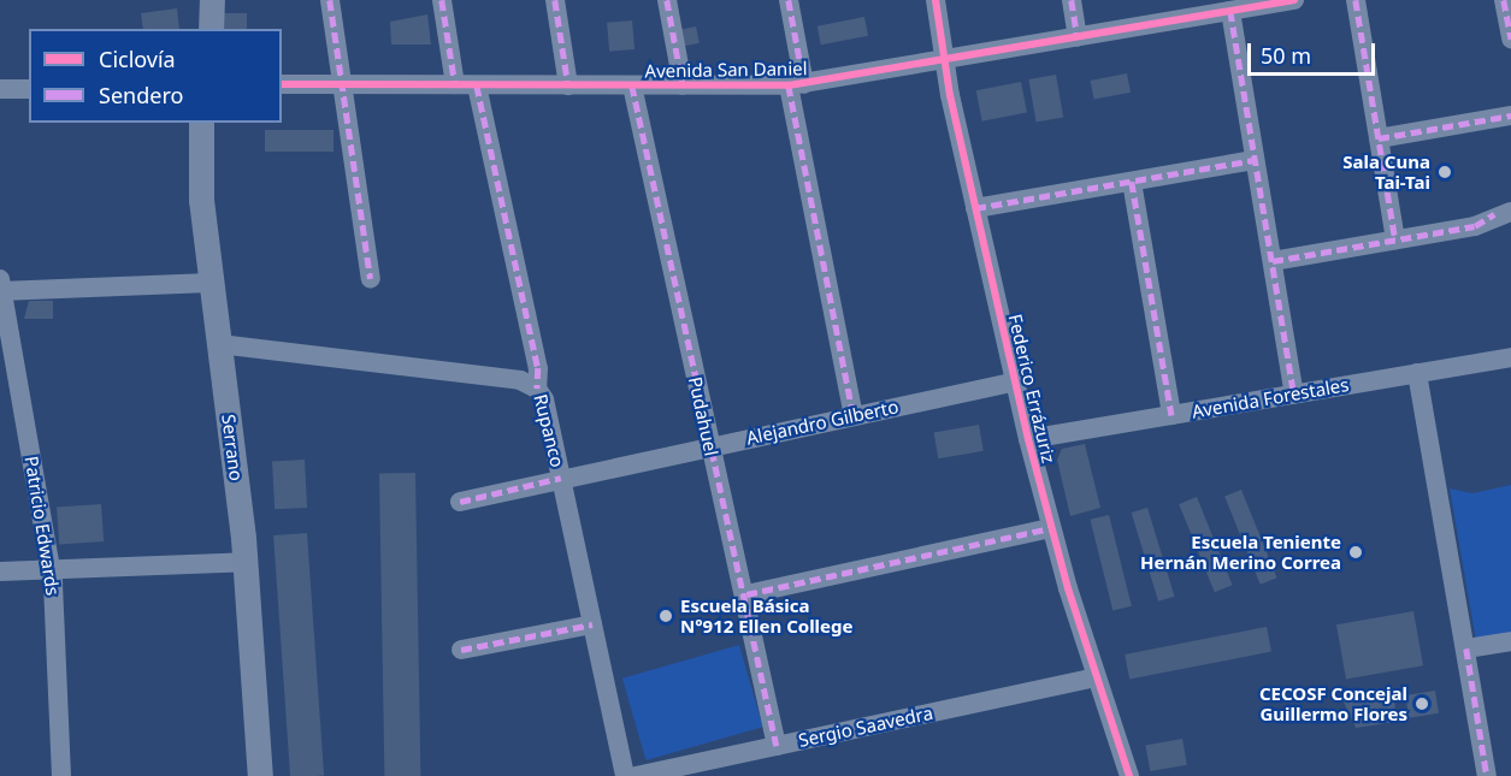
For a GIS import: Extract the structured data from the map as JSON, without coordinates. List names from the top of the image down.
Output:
{
  "streets": {
    "main road": ["Serrano"],
    "street": [
      "Avenida San Daniel",
      "Federico Errázuriz",
      "Avenida Forestales",
      "Pudahuel",
      "Alejandro Gilberto",
      "Rupanco",
      "Patricio Edwards",
      "Sergio Saavedra"
    ]
  },
  "crossings": [
    ["Avenida San Daniel", "Federico Errázuriz"],
    ["Avenida San Daniel", "Pudahuel"],
    ["Avenida San Daniel", "Rupanco"],
    ["Federico Errázuriz", "Avenida Forestales"],
    ["Federico Errázuriz", "Alejandro Gilberto"],
    ["Federico Errázuriz", "Sergio Saavedra"],
    ["Pudahuel", "Alejandro Gilberto"],
    ["Pudahuel", "Sergio Saavedra"],
    ["Alejandro Gilberto", "Rupanco"]
  ],
  "places": [
    "Sala Cuna Tai-Tai",
    "Escuela Teniente Hernán Merino Correa",
    "Escuela Básica N°912 Ellen College",
    "CECOSF Concejal Guillermo Flores"
  ],
  "legend": ["Ciclovía", "Sendero"],
  "scale_bar": "50 m"
}
